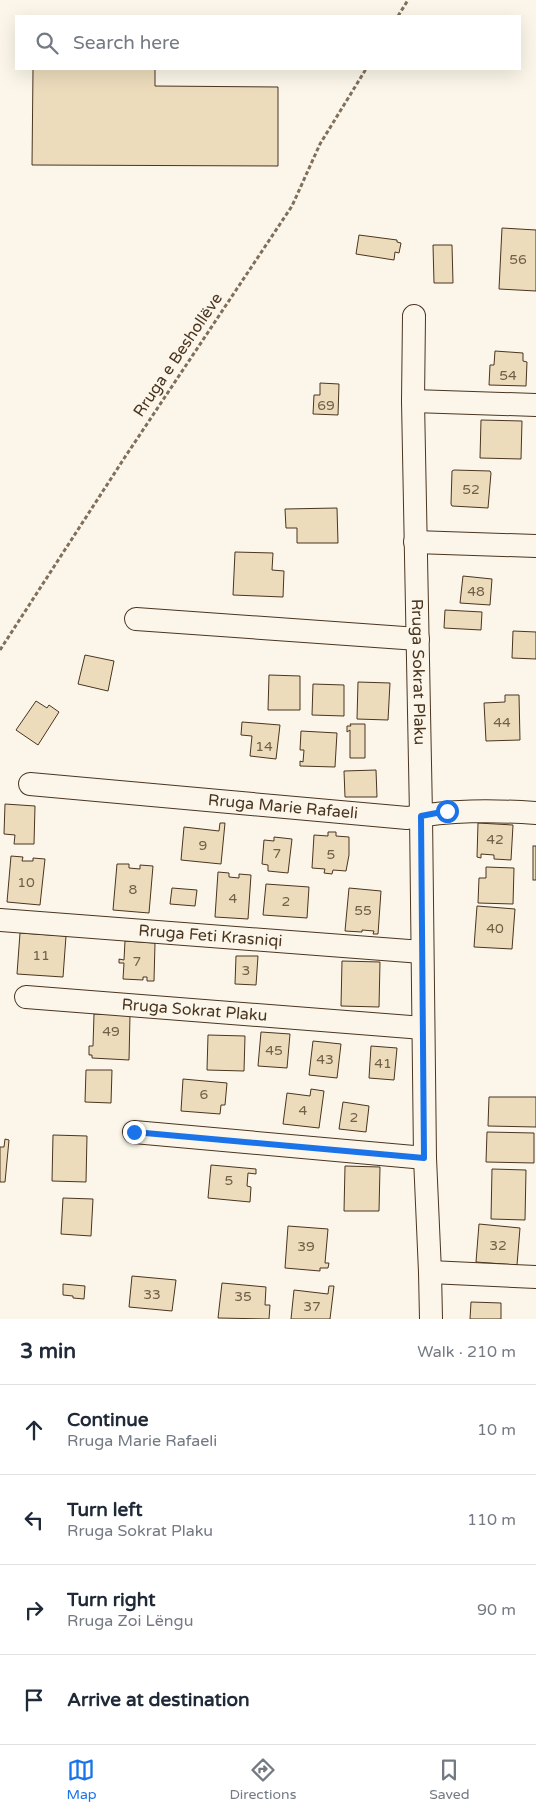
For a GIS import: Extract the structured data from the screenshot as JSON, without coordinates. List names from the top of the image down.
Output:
{
  "streets": {
    "street": ["Rruga Sokrat Plaku", "Rruga Marie Rafaeli", "Rruga Feti Krasniqi"],
    "path": ["Rruga e Beshollëve"]
  },
  "crossings": [
    ["Rruga Sokrat Plaku", "Rruga Marie Rafaeli"],
    ["Rruga Sokrat Plaku", "Rruga Feti Krasniqi"]
  ],
  "house_numbers": [
    "56",
    "54",
    "69",
    "52",
    "48",
    "44",
    "14",
    "42",
    "9",
    "7",
    "5",
    "10",
    "8",
    "4",
    "2",
    "55",
    "40",
    "11",
    "7",
    "3",
    "49",
    "45",
    "43",
    "41",
    "6",
    "4",
    "2",
    "5",
    "32",
    "39",
    "33",
    "35",
    "37"
  ],
  "page": {
    "search": "Search here",
    "heading": ["3 min", "Walk · 210 m"],
    "list": [
      ["Continue", "Rruga Marie Rafaeli", "10 m"],
      ["Turn left", "Rruga Sokrat Plaku", "110 m"],
      ["Turn right", "Rruga Zoi Lëngu", "90 m"],
      "Arrive at destination"
    ],
    "nav": ["Map", "Directions", "Saved"]
  }
}
